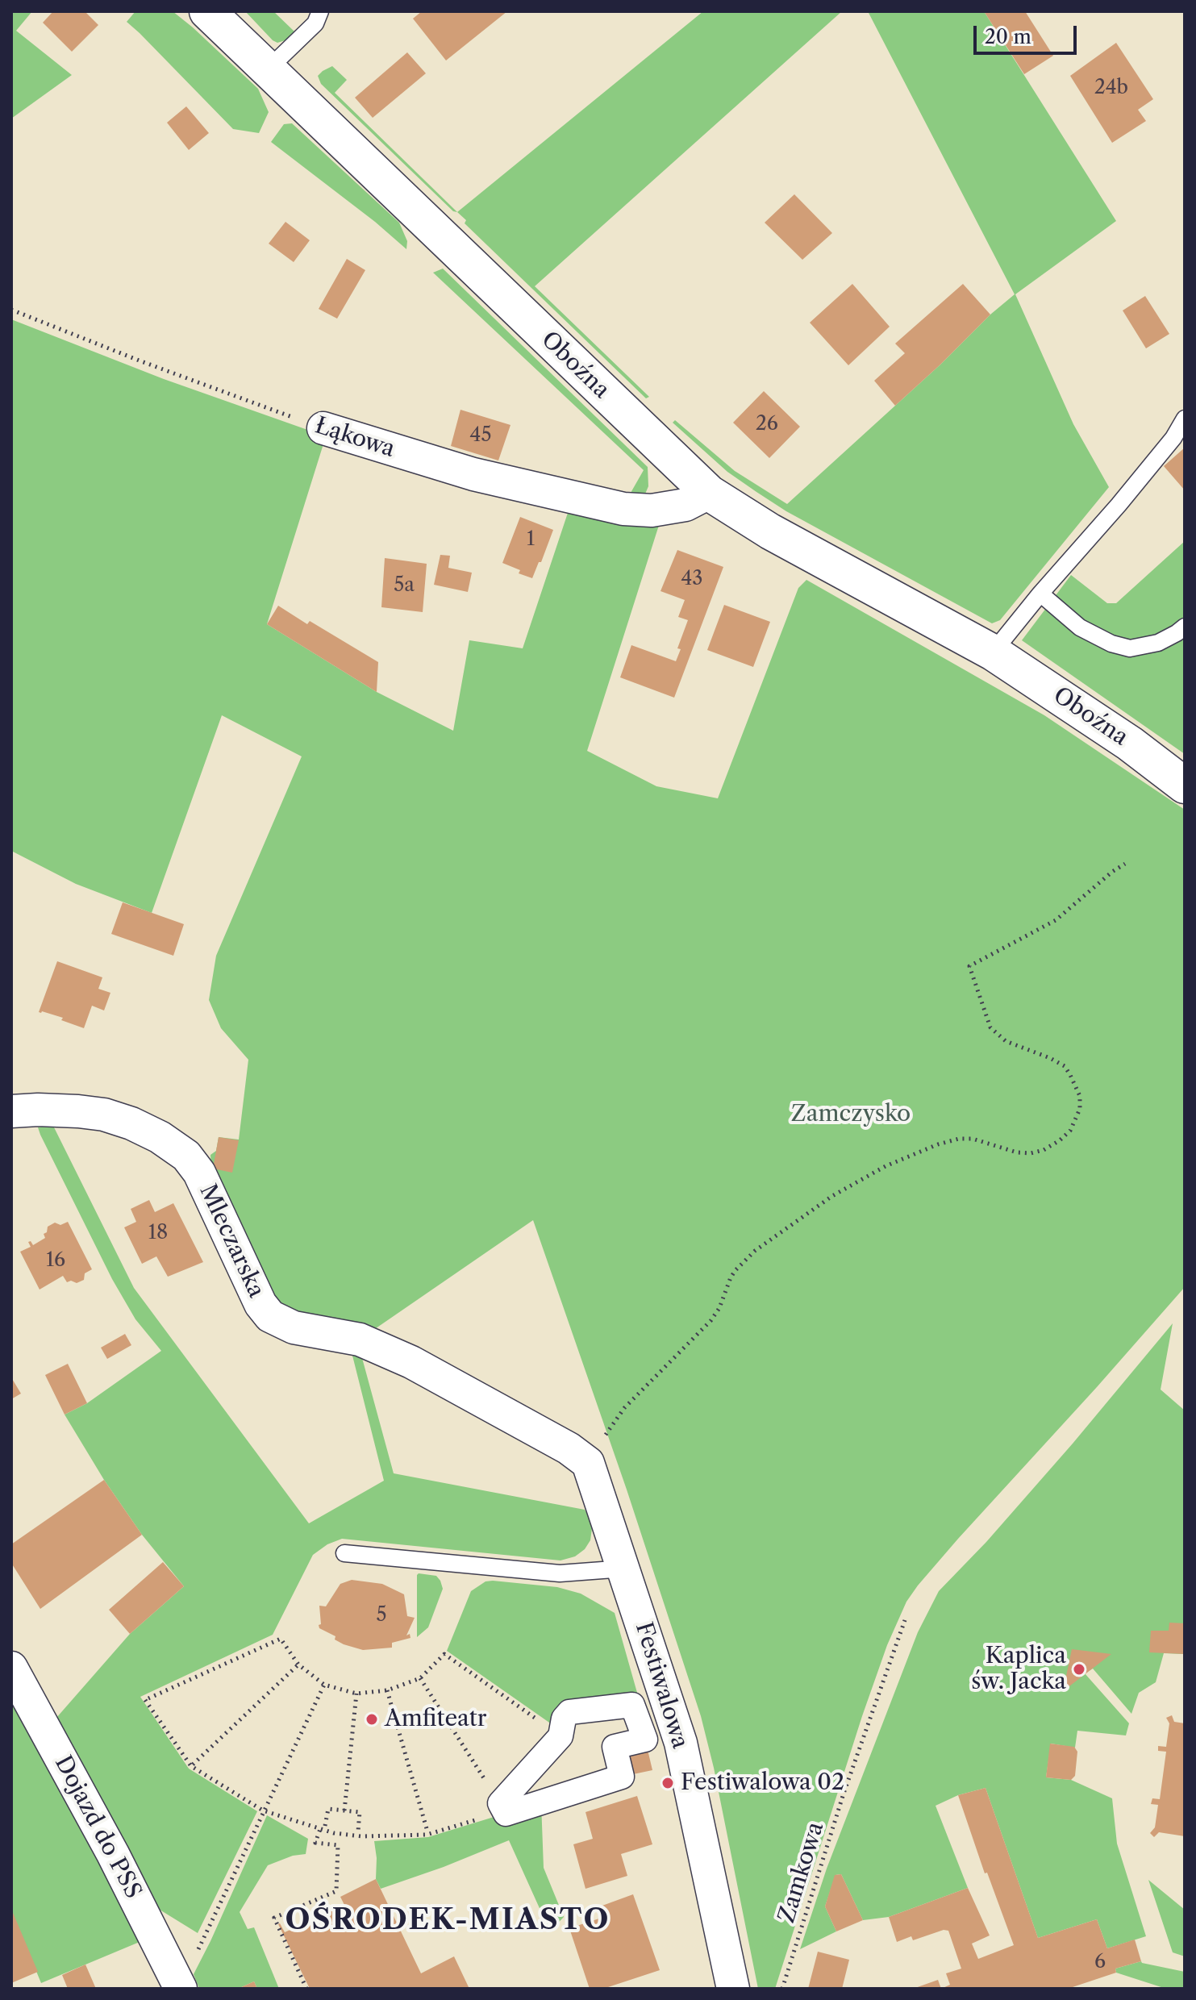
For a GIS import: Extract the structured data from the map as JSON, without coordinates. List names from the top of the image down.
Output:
{
  "streets": {
    "street": [
      "Oboźna",
      "Łąkowa",
      "Mleczarska",
      "Festiwalowa",
      "Dojazd do PSS"
    ],
    "path": ["Zamkowa"]
  },
  "crossings": [
    ["Oboźna", "Łąkowa"],
    ["Mleczarska", "Festiwalowa"]
  ],
  "districts": ["OŚRODEK-MIASTO"],
  "parks": ["Zamczysko"],
  "places": ["Kaplica św. Jacka", "Amfiteatr", "Festiwalowa 02"],
  "house_numbers": [
    "24b",
    "26",
    "45",
    "1",
    "43",
    "5a",
    "18",
    "16",
    "5",
    "6"
  ],
  "scale_bar": "20 m"
}
